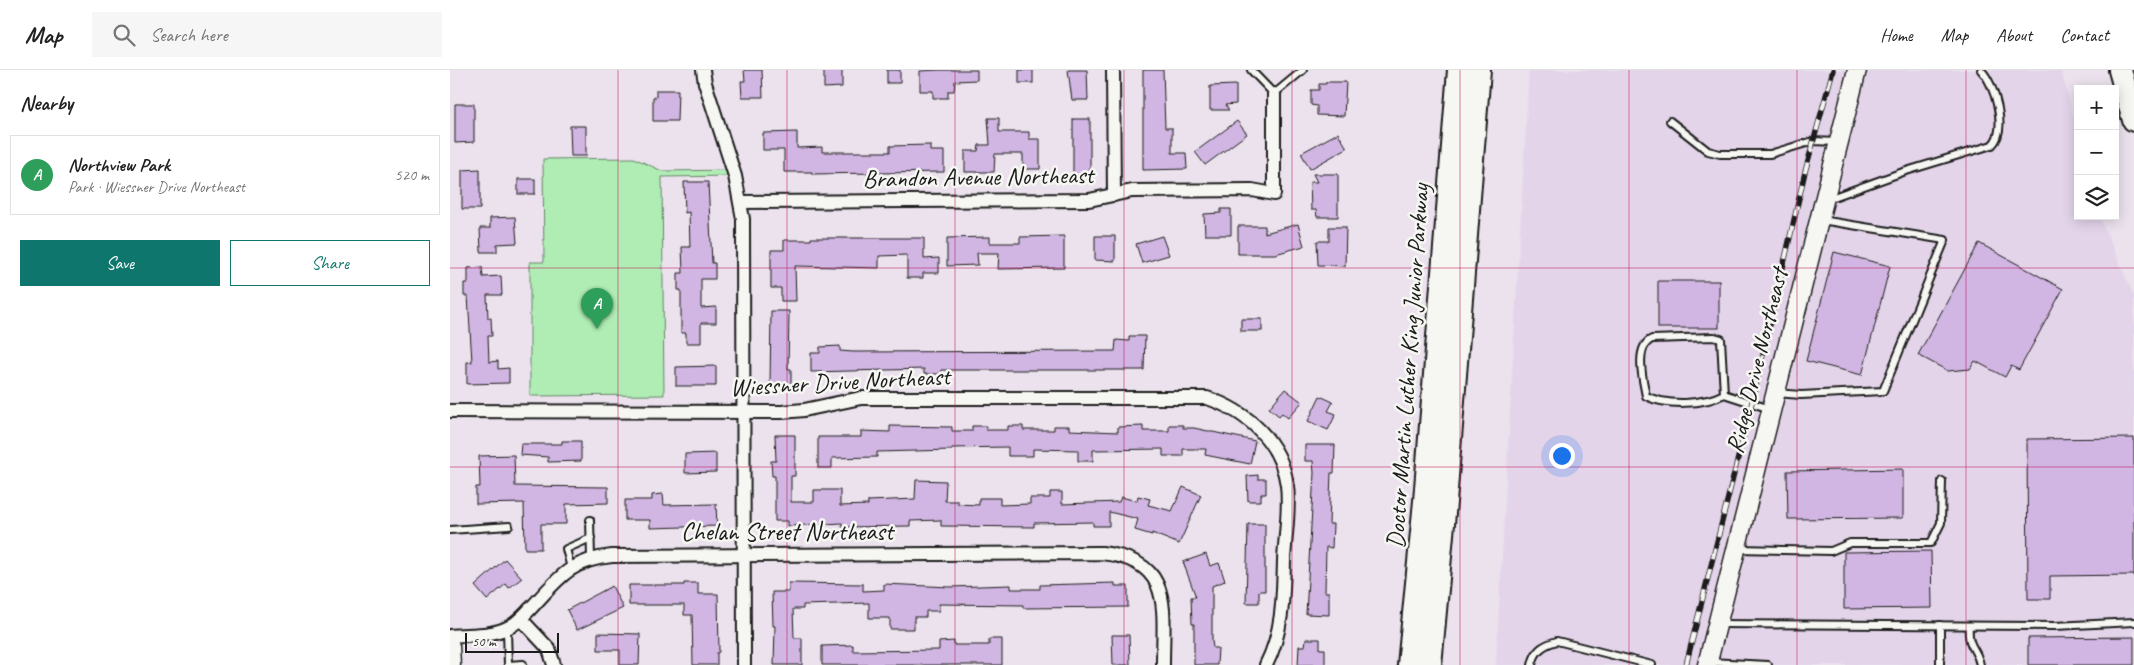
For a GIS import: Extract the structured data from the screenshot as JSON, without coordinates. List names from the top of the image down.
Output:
{
  "streets": {
    "highway": ["Doctor Martin Luther King Junior Parkway"],
    "street": [
      "Brandon Avenue Northeast",
      "Ridge Drive Northeast",
      "Wiessner Drive Northeast",
      "Chelan Street Northeast"
    ]
  },
  "scale_bar": "50 m",
  "page": {
    "header": "Map",
    "search": "Search here",
    "nav": [
      "Home",
      "Map",
      "About",
      "Contact"
    ],
    "heading": "Nearby",
    "map_buttons": ["+", "−"],
    "list": [
      {
        "mark": "A",
        "name": "Northview Park",
        "note": "Park · Wiessner Drive Northeast",
        "value": "520 m"
      }
    ],
    "buttons": ["Save", "Share"],
    "pins": "A",
    "scale": "50 m"
  }
}
